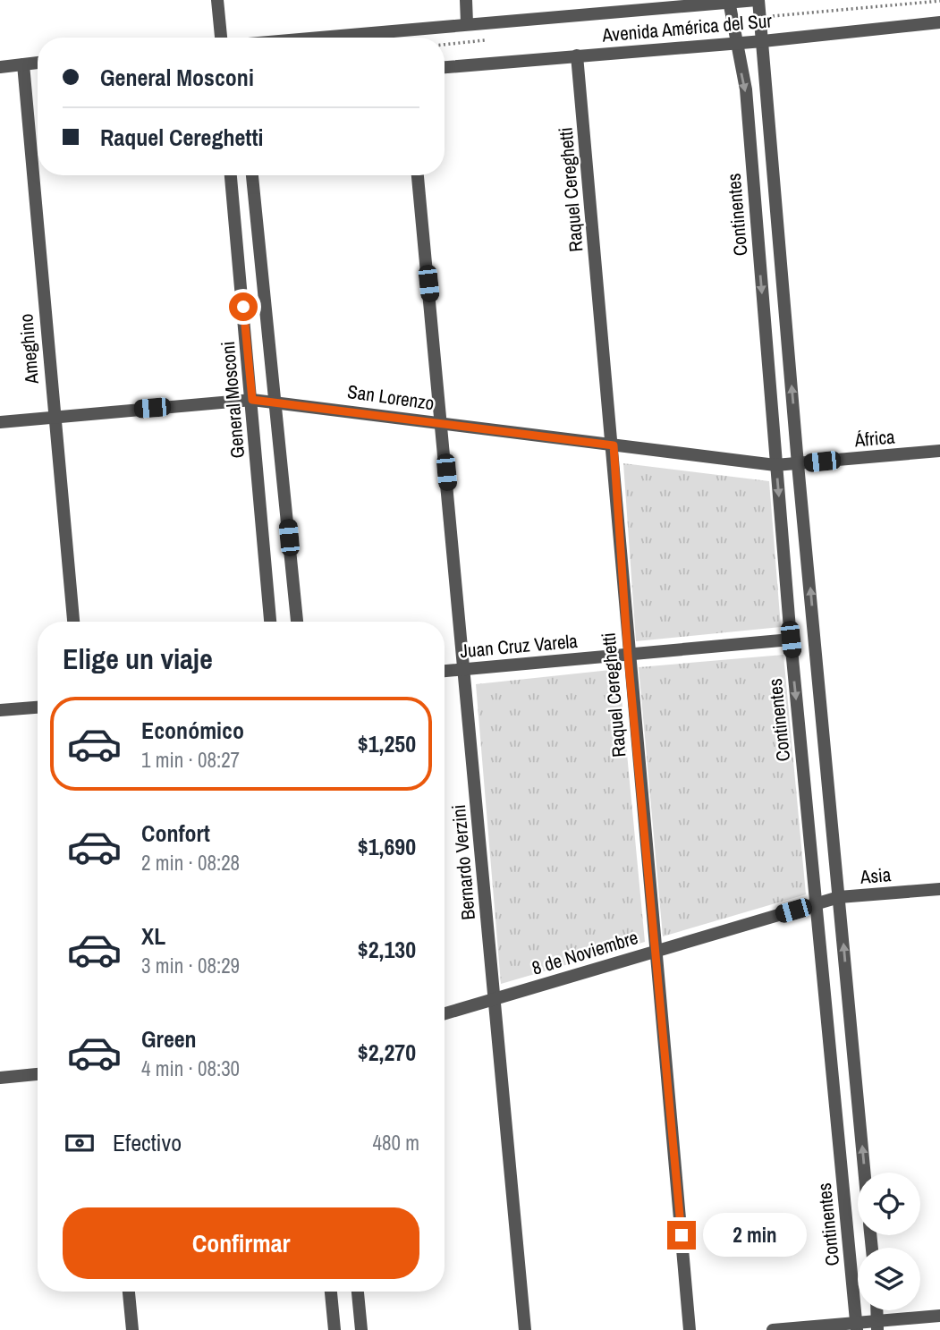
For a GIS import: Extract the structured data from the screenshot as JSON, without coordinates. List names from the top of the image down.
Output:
{
  "streets": {
    "street": [
      "Avenida América del Sur",
      "Raquel Cereghetti",
      "Continentes",
      "Ameghino",
      "San Lorenzo",
      "General Mosconi",
      "África",
      "Juan Cruz Varela",
      "Bernardo Verzini",
      "Asia",
      "8 de Noviembre"
    ]
  },
  "crossings": [
    ["Avenida América del Sur", "Raquel Cereghetti"],
    ["Avenida América del Sur", "Continentes"],
    ["Raquel Cereghetti", "San Lorenzo"],
    ["Raquel Cereghetti", "Juan Cruz Varela"],
    ["Raquel Cereghetti", "8 de Noviembre"],
    ["Continentes", "San Lorenzo"],
    ["Continentes", "África"],
    ["Continentes", "Juan Cruz Varela"],
    ["Continentes", "Asia"],
    ["Continentes", "8 de Noviembre"],
    ["Ameghino", "San Lorenzo"],
    ["San Lorenzo", "General Mosconi"],
    ["San Lorenzo", "África"],
    ["San Lorenzo", "Bernardo Verzini"],
    ["Juan Cruz Varela", "Bernardo Verzini"],
    ["Bernardo Verzini", "8 de Noviembre"],
    ["Asia", "8 de Noviembre"]
  ],
  "page": {
    "banner": ["General Mosconi", "Raquel Cereghetti"],
    "heading": "Elige un viaje",
    "list": [
      {
        "name": "Económico",
        "note": "1 min · 08:27",
        "value": "$1,250"
      },
      {
        "name": "Confort",
        "note": "2 min · 08:28",
        "value": "$1,690"
      },
      {
        "name": "XL",
        "note": "3 min · 08:29",
        "value": "$2,130"
      },
      {
        "name": "Green",
        "note": "4 min · 08:30",
        "value": "$2,270"
      }
    ],
    "pay": ["Efectivo", "480 m"],
    "buttons": "Confirmar",
    "bubble": "2 min"
  }
}
